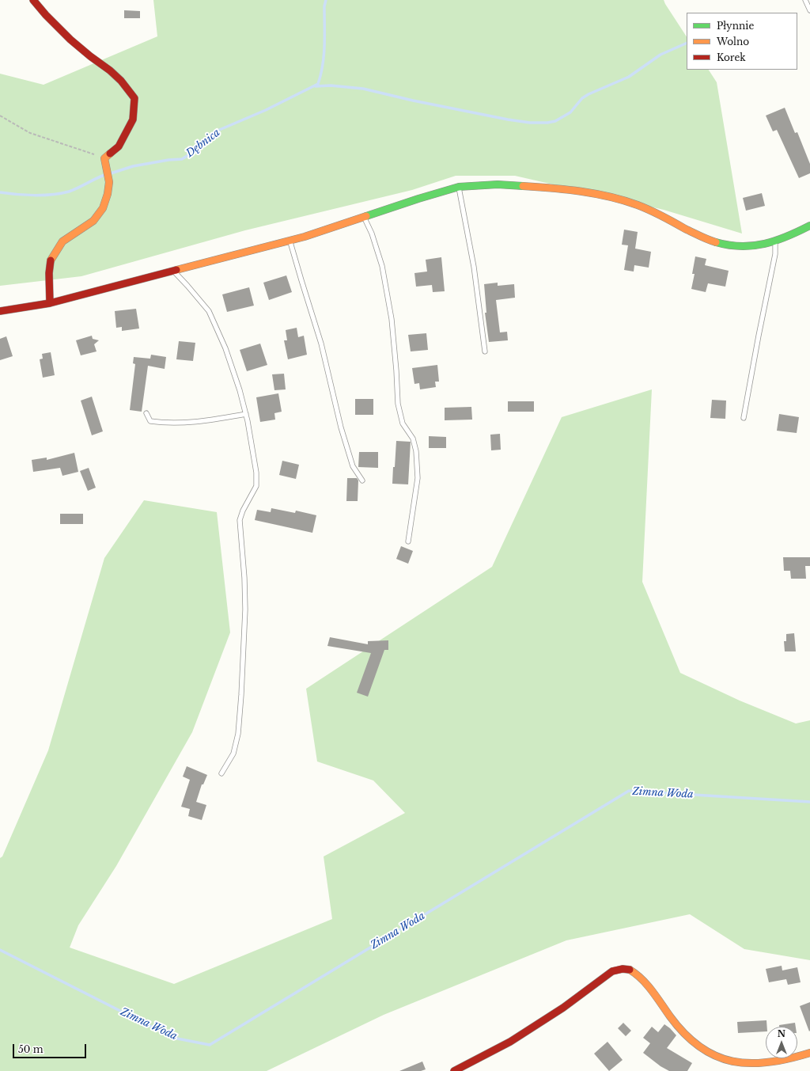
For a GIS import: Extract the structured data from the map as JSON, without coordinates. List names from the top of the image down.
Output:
{
  "water": ["Dębnica", "Zimna Woda"],
  "legend": ["Płynnie", "Wolno", "Korek"],
  "scale_bar": "50 m",
  "north": "top"
}
